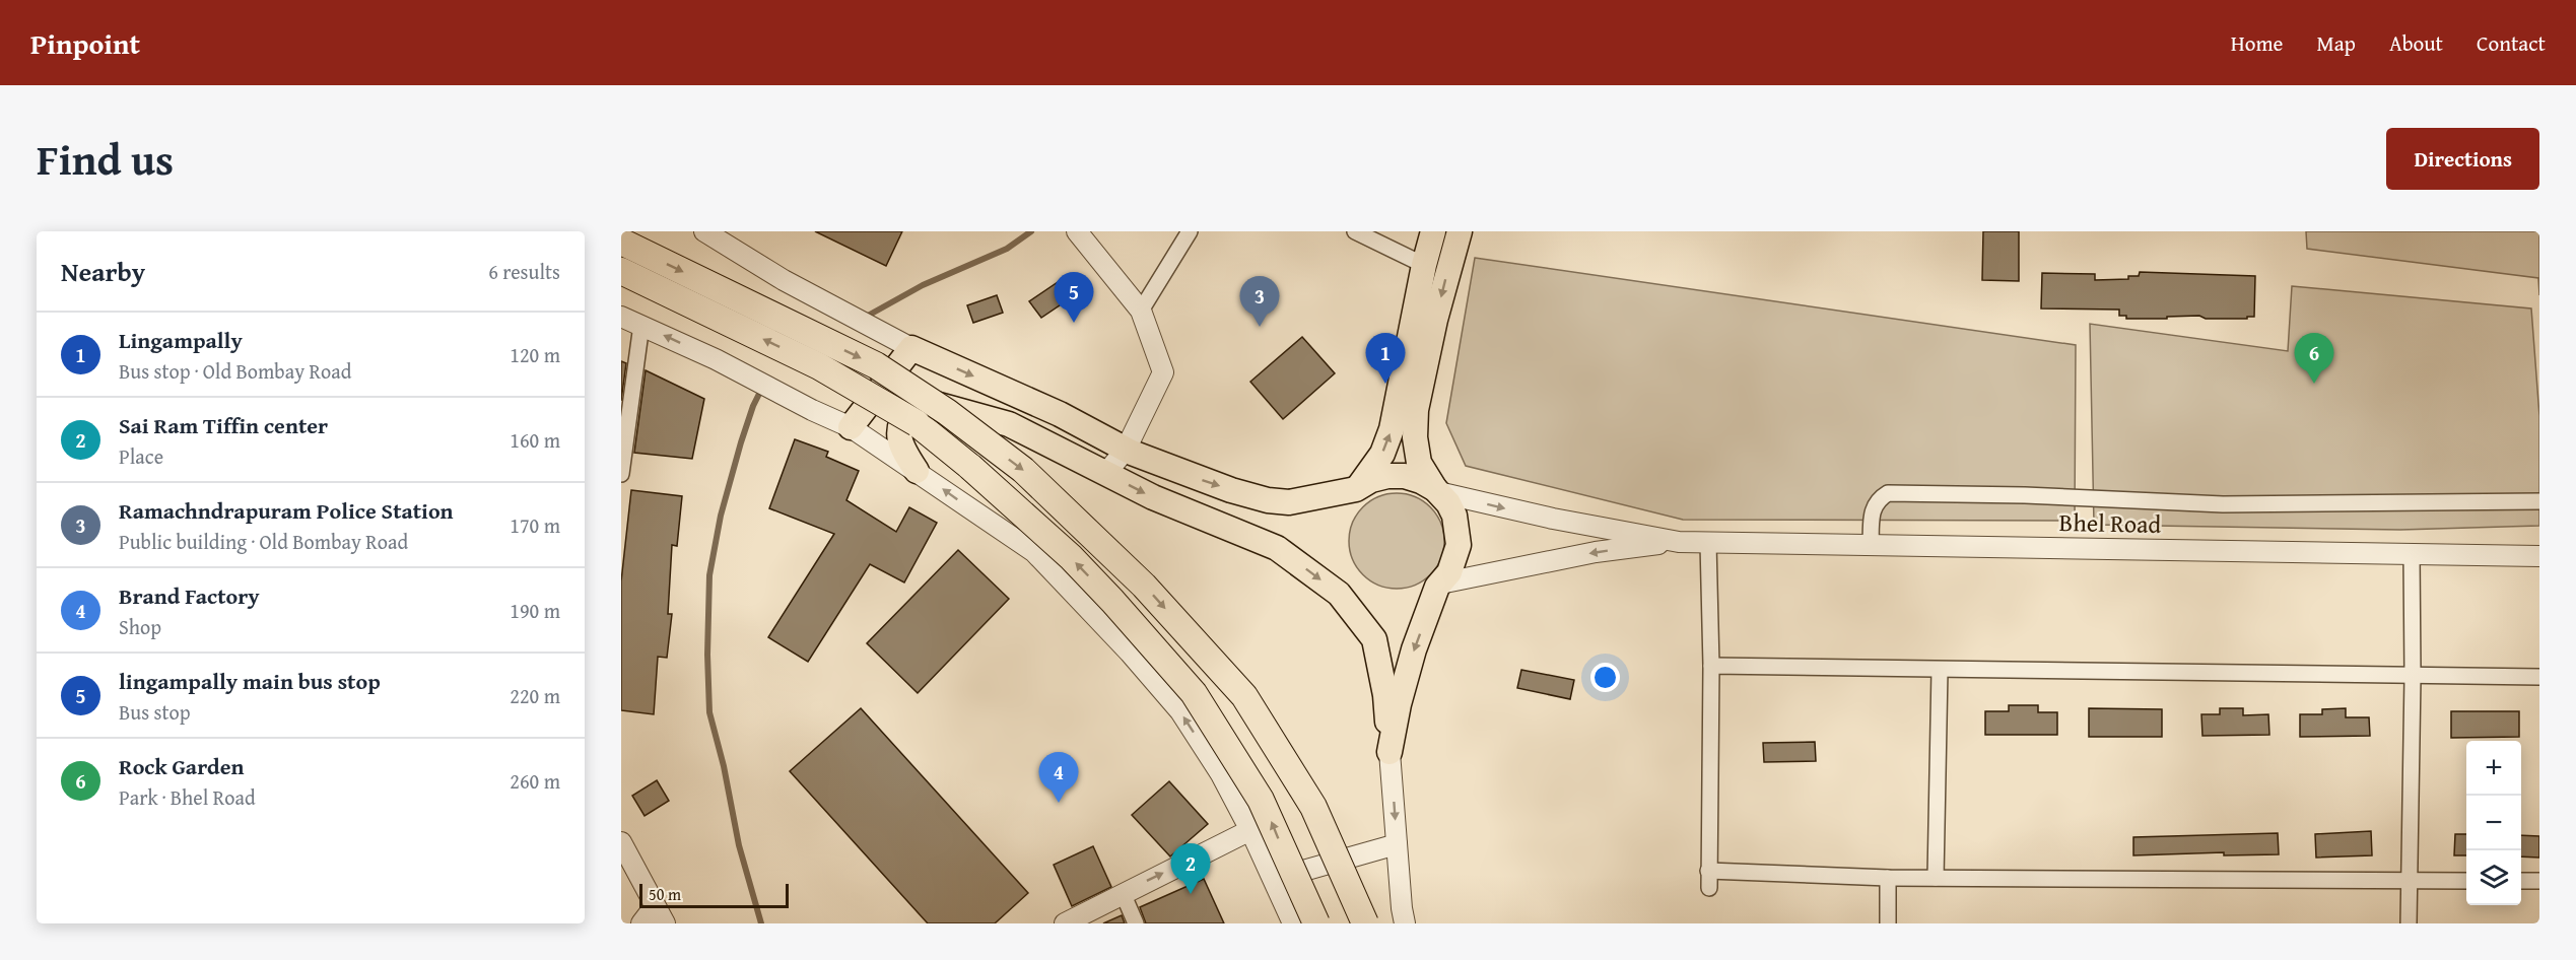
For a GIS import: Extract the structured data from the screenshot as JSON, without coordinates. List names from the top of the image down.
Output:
{
  "streets": {
    "street": ["Bhel Road"]
  },
  "scale_bar": "50 m",
  "page": {
    "header": "Pinpoint",
    "nav": [
      "Home",
      "Map",
      "About",
      "Contact"
    ],
    "title": "Find us",
    "buttons": "Directions",
    "heading": ["Nearby", "6 results"],
    "pins": [
      "5",
      "3",
      "1",
      "6",
      "4",
      "2"
    ],
    "list": [
      {
        "mark": "1",
        "name": "Lingampally",
        "note": "Bus stop · Old Bombay Road",
        "value": "120 m"
      },
      {
        "mark": "2",
        "name": "Sai Ram Tiffin center",
        "note": "Place",
        "value": "160 m"
      },
      {
        "mark": "3",
        "name": "Ramachndrapuram Police Station",
        "note": "Public building · Old Bombay Road",
        "value": "170 m"
      },
      {
        "mark": "4",
        "name": "Brand Factory",
        "note": "Shop",
        "value": "190 m"
      },
      {
        "mark": "5",
        "name": "lingampally main bus stop",
        "note": "Bus stop",
        "value": "220 m"
      },
      {
        "mark": "6",
        "name": "Rock Garden",
        "note": "Park · Bhel Road",
        "value": "260 m"
      }
    ],
    "map_buttons": ["+", "−"],
    "scale": "50 m"
  }
}
